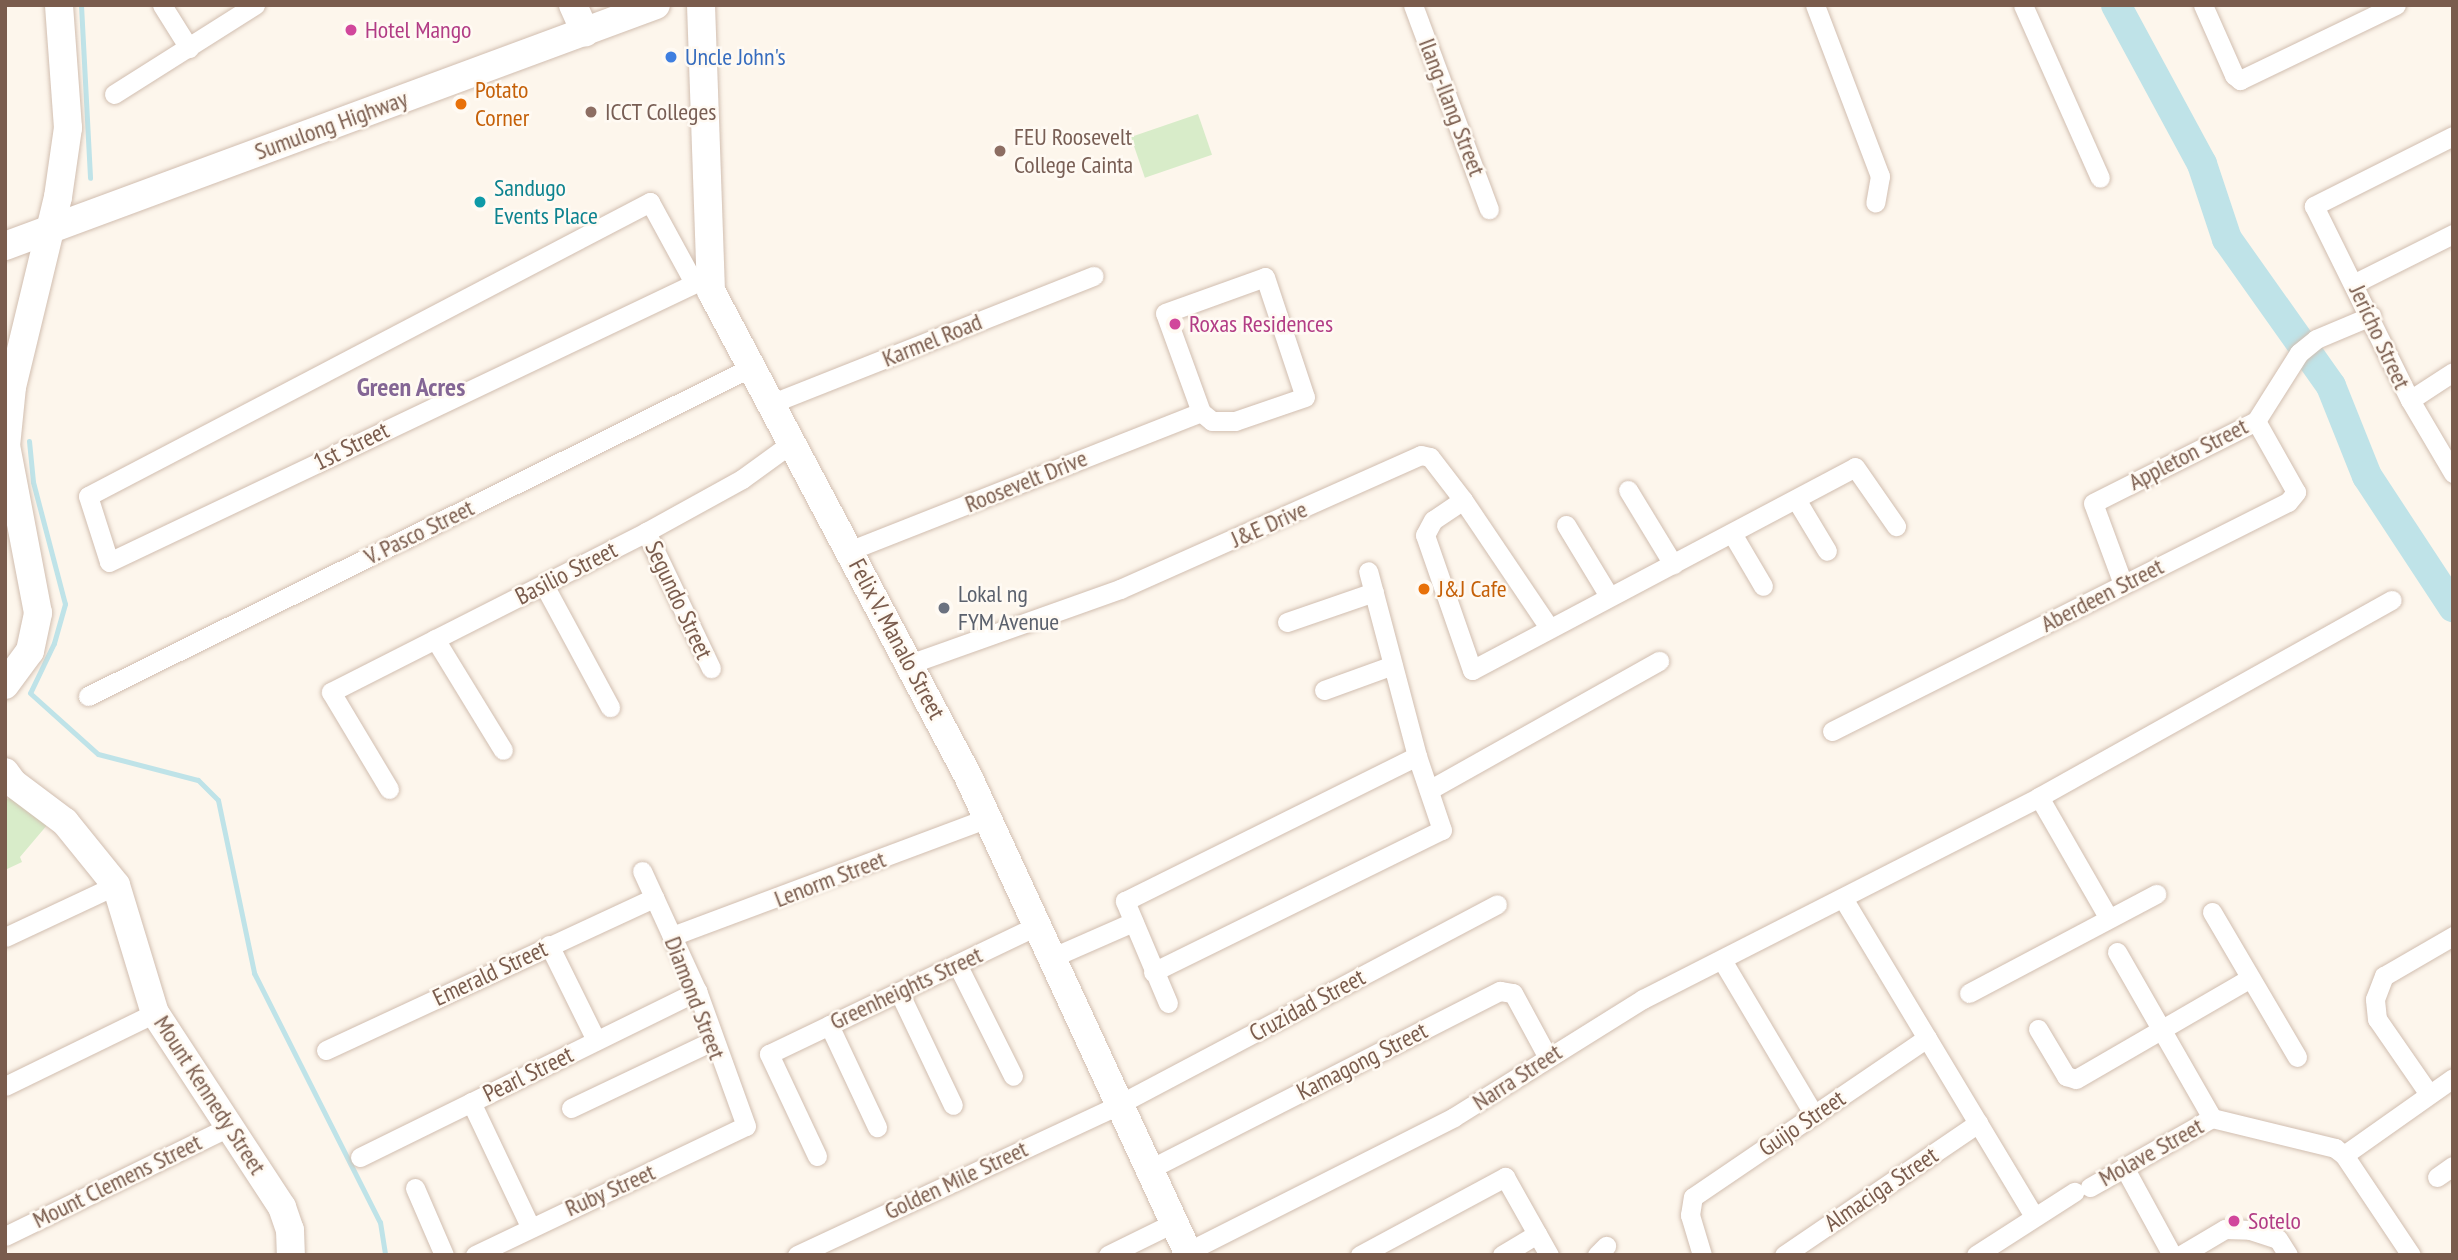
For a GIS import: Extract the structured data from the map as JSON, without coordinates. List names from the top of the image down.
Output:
{
  "streets": {
    "street": [
      "Ilang-Ilang Street",
      "Sumulong Highway",
      "Jericho Street",
      "Karmel Road",
      "1st Street",
      "Appleton Street",
      "Roosevelt Drive",
      "J&E Drive",
      "V. Pasco Street",
      "Basilio Street",
      "Aberdeen Street",
      "Segundo Street",
      "Felix V. Manalo Street",
      "Lenorm Street",
      "Emerald Street",
      "Greenheights Street",
      "Diamond Street",
      "Cruzidad Street",
      "Kamagong Street",
      "Pearl Street",
      "Narra Street",
      "Mount Kennedy Street",
      "Guijo Street",
      "Molave Street",
      "Golden Mile Street",
      "Mount Clemens Street",
      "Almaciga Street",
      "Ruby Street"
    ]
  },
  "crossings": [
    ["Jericho Street", "Appleton Street"],
    ["Karmel Road", "Felix V. Manalo Street"],
    ["1st Street", "Felix V. Manalo Street"],
    ["Appleton Street", "Aberdeen Street"],
    ["Roosevelt Drive", "Felix V. Manalo Street"],
    ["J&E Drive", "Felix V. Manalo Street"],
    ["V. Pasco Street", "Felix V. Manalo Street"],
    ["Basilio Street", "Segundo Street"],
    ["Basilio Street", "Felix V. Manalo Street"],
    ["Felix V. Manalo Street", "Lenorm Street"],
    ["Felix V. Manalo Street", "Greenheights Street"],
    ["Felix V. Manalo Street", "Cruzidad Street"],
    ["Felix V. Manalo Street", "Kamagong Street"],
    ["Felix V. Manalo Street", "Narra Street"],
    ["Felix V. Manalo Street", "Golden Mile Street"],
    ["Lenorm Street", "Diamond Street"],
    ["Emerald Street", "Diamond Street"],
    ["Diamond Street", "Pearl Street"],
    ["Diamond Street", "Ruby Street"],
    ["Cruzidad Street", "Golden Mile Street"],
    ["Kamagong Street", "Narra Street"],
    ["Mount Kennedy Street", "Mount Clemens Street"]
  ],
  "districts": ["Green Acres"],
  "places": [
    "Hotel Mango",
    "Uncle John's",
    "Potato Corner",
    "ICCT Colleges",
    "FEU Roosevelt College Cainta",
    "Sandugo Events Place",
    "Roxas Residences",
    "J&J Cafe",
    "Lokal ng FYM Avenue",
    "Sotelo"
  ]
}
